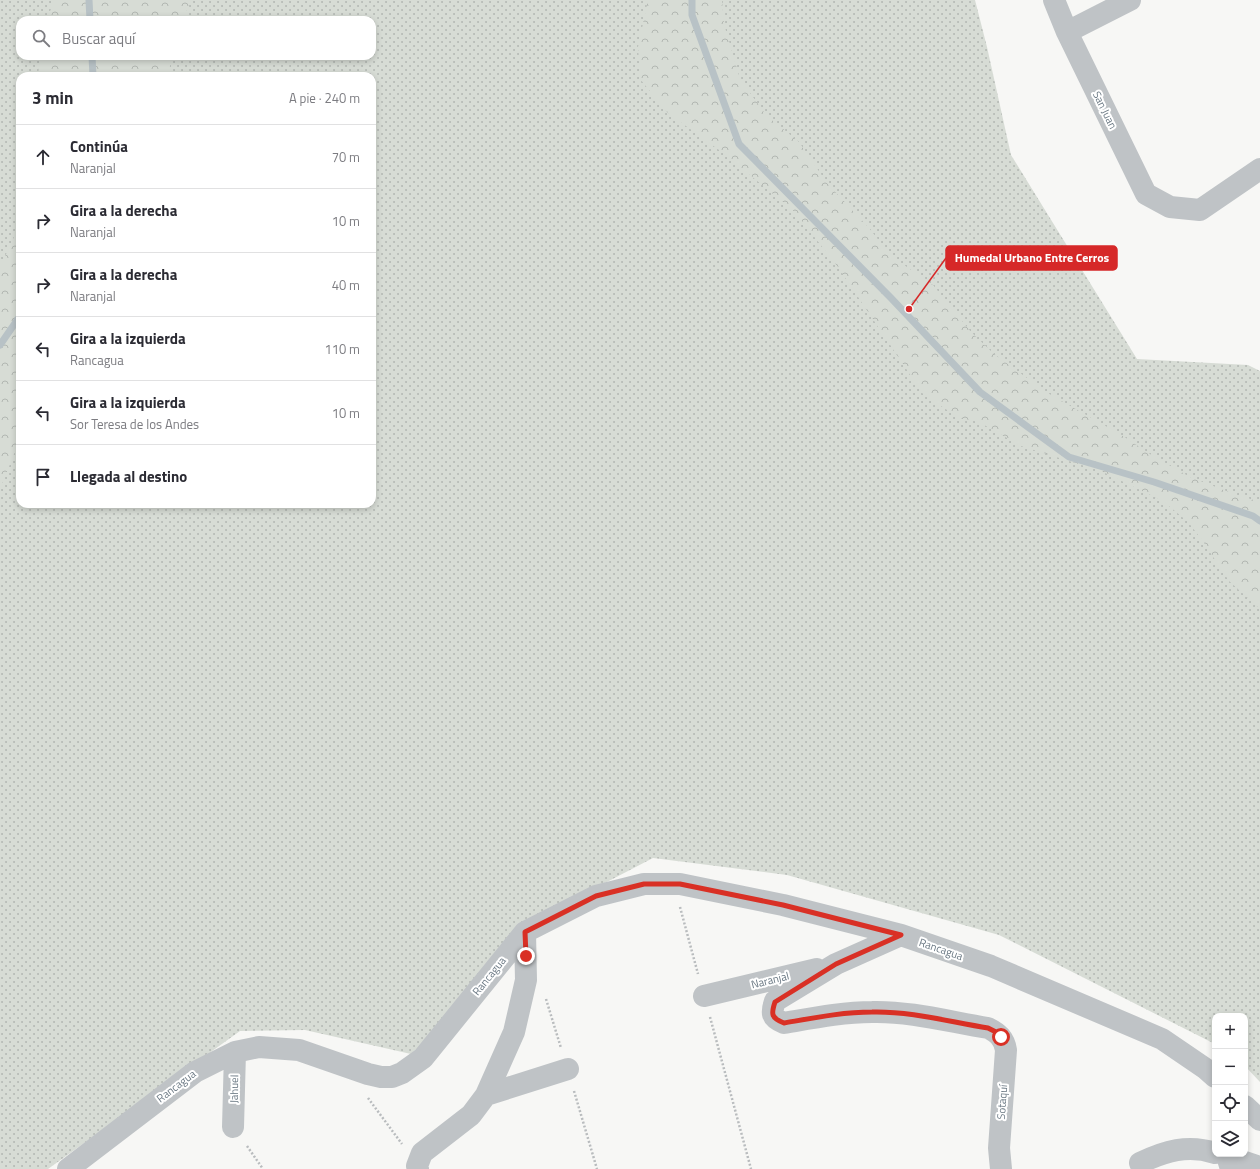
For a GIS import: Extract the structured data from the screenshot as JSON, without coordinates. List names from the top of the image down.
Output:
{
  "streets": {
    "street": [
      "San Juan",
      "Rancagua",
      "Naranjal",
      "Jahuel",
      "Sotaquí"
    ]
  },
  "crossings": [
    ["Rancagua", "Naranjal"],
    ["Rancagua", "Jahuel"],
    ["Naranjal", "Sotaquí"]
  ],
  "places": ["Humedal Urbano Entre Cerros"],
  "page": {
    "search": "Buscar aquí",
    "heading": ["3 min", "A pie · 240 m"],
    "list": [
      ["Continúa", "Naranjal", "70 m"],
      ["Gira a la derecha", "Naranjal", "10 m"],
      ["Gira a la derecha", "Naranjal", "40 m"],
      ["Gira a la izquierda", "Rancagua", "110 m"],
      ["Gira a la izquierda", "Sor Teresa de los Andes", "10 m"],
      "Llegada al destino"
    ],
    "map_buttons": ["+", "−"]
  }
}
